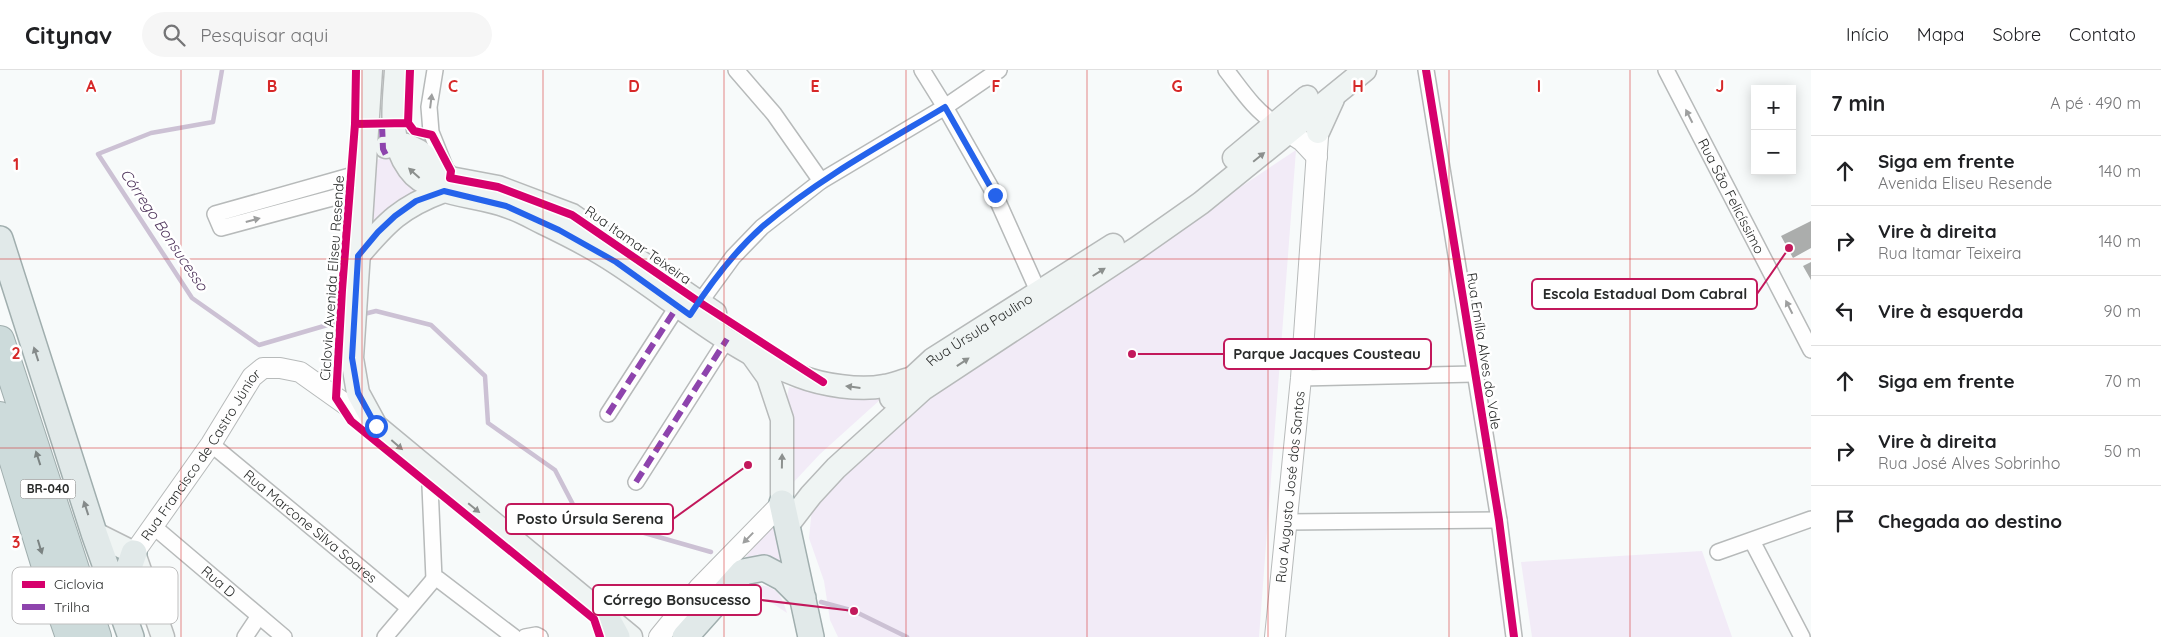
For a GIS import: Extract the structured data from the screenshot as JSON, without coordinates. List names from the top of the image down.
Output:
{
  "streets": {
    "highway": ["BR-040"],
    "main road": ["Rua Itamar Teixeira", "Rua Úrsula Paulino", "Rua Francisco de Castro Júnior"],
    "street": [
      "Rua São Felicíssimo",
      "Rua Emília Alves do Vale",
      "Rua Augusto José dos Santos",
      "Rua Marcone Silva Soares",
      "Rua D"
    ],
    "cycle path": ["Ciclovia Avenida Eliseu Resende"]
  },
  "crossings": [
    ["Rua Itamar Teixeira", "Rua Úrsula Paulino"],
    ["Rua Úrsula Paulino", "Rua Augusto José dos Santos"],
    ["Rua Francisco de Castro Júnior", "Rua Marcone Silva Soares"],
    ["Rua Francisco de Castro Júnior", "Rua D"]
  ],
  "one_way": ["Rua São Felicíssimo"],
  "water": ["Córrego Bonsucesso"],
  "places": [
    "Escola Estadual Dom Cabral",
    "Parque Jacques Cousteau",
    "Posto Úrsula Serena",
    "Córrego Bonsucesso"
  ],
  "legend": ["Ciclovia", "Trilha"],
  "page": {
    "header": "Citynav",
    "search": "Pesquisar aqui",
    "nav": [
      "Início",
      "Mapa",
      "Sobre",
      "Contato"
    ],
    "heading": ["7 min", "A pé · 490 m"],
    "map_buttons": ["+", "−"],
    "list": [
      ["Siga em frente", "Avenida Eliseu Resende", "140 m"],
      ["Vire à direita", "Rua Itamar Teixeira", "140 m"],
      ["Vire à esquerda", "90 m"],
      ["Siga em frente", "70 m"],
      ["Vire à direita", "Rua José Alves Sobrinho", "50 m"],
      "Chegada ao destino"
    ]
  },
  "grid": {
    "columns": [
      "A",
      "B",
      "C",
      "D",
      "E",
      "F",
      "G",
      "H",
      "I",
      "J"
    ],
    "rows": ["1", "2", "3"]
  }
}
